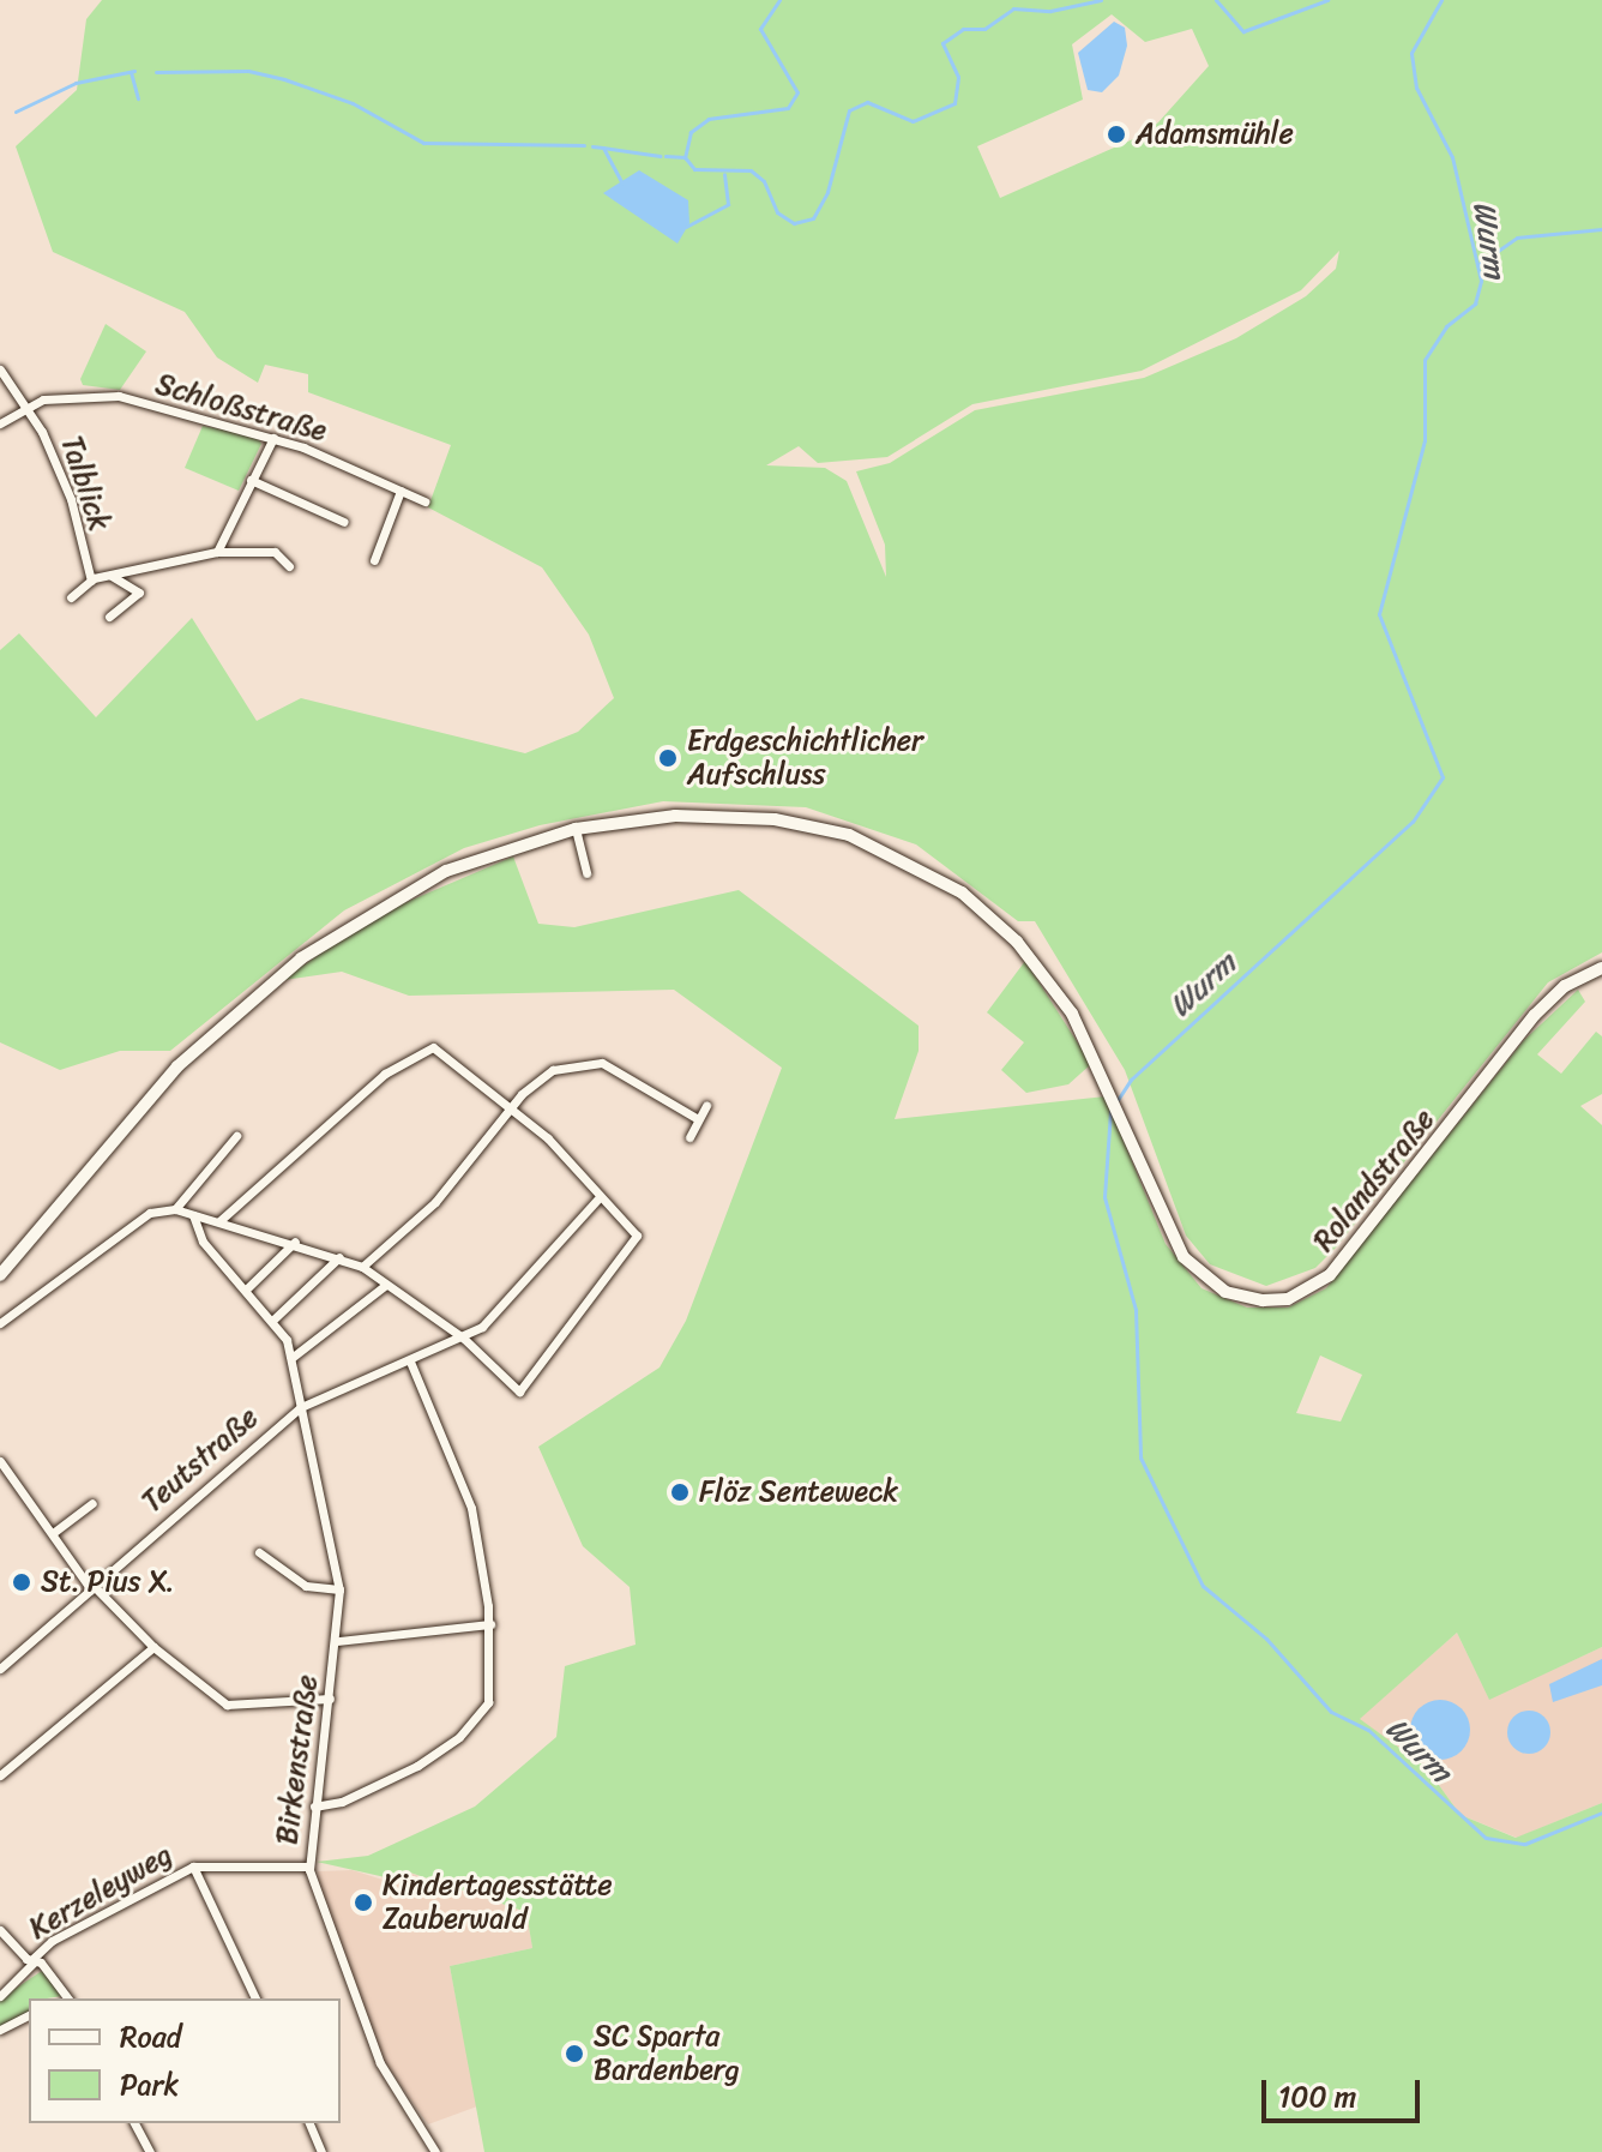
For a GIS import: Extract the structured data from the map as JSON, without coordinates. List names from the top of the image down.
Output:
{
  "streets": {
    "main road": ["Rolandstraße"],
    "street": [
      "Schloßstraße",
      "Talblick",
      "Teutstraße",
      "Birkenstraße",
      "Kerzeleyweg"
    ]
  },
  "crossings": [
    ["Schloßstraße", "Talblick"],
    ["Teutstraße", "Birkenstraße"],
    ["Birkenstraße", "Kerzeleyweg"]
  ],
  "water": ["Wurm"],
  "places": [
    "Adamsmühle",
    "Erdgeschichtlicher Aufschluss",
    "Flöz Senteweck",
    "St. Pius X.",
    "Kindertagesstätte Zauberwald",
    "SC Sparta Bardenberg"
  ],
  "legend": ["Road", "Park"],
  "scale_bar": "100 m"
}
